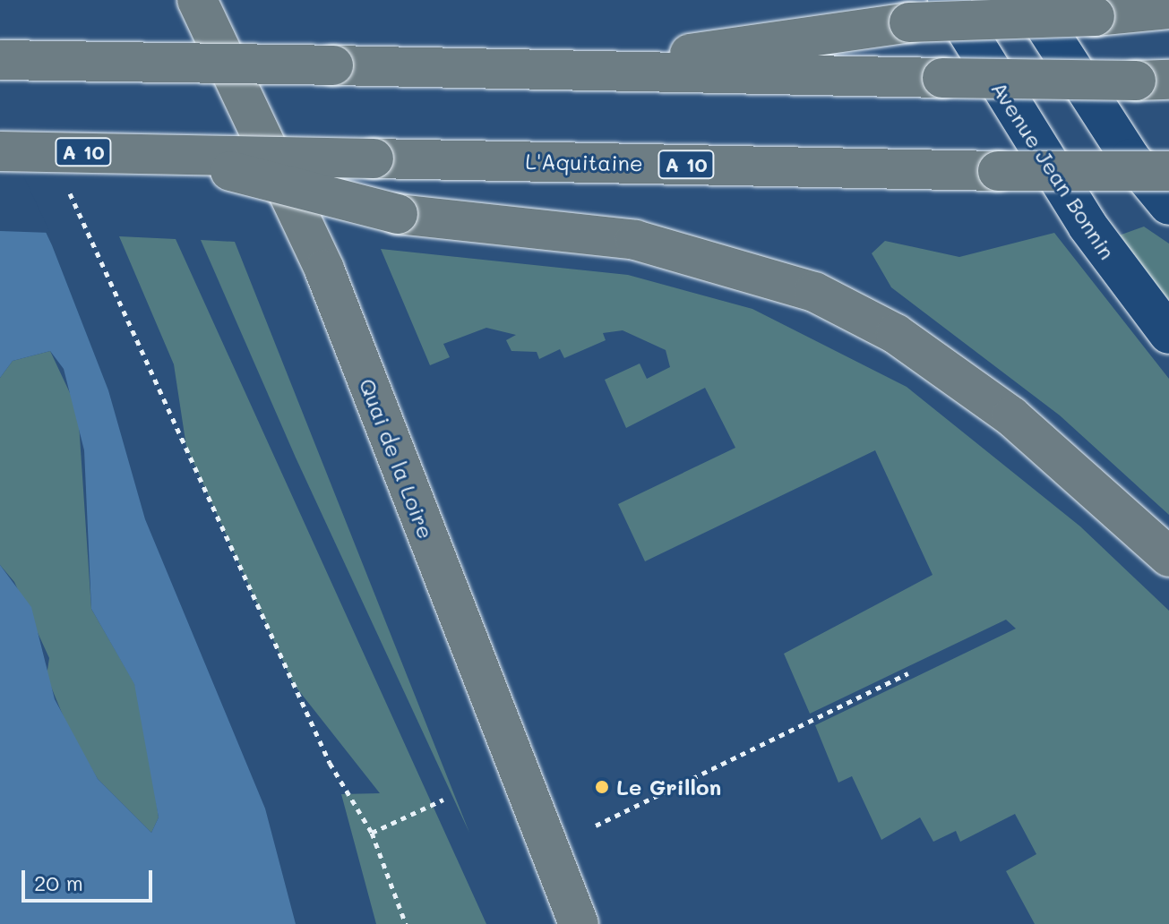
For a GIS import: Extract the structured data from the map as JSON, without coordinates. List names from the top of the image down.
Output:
{
  "streets": {
    "main road": ["A 10", "L'Aquitaine", "Quai de la Loire"],
    "street": ["Avenue Jean Bonnin"]
  },
  "places": ["Le Grillon"],
  "scale_bar": "20 m"
}
